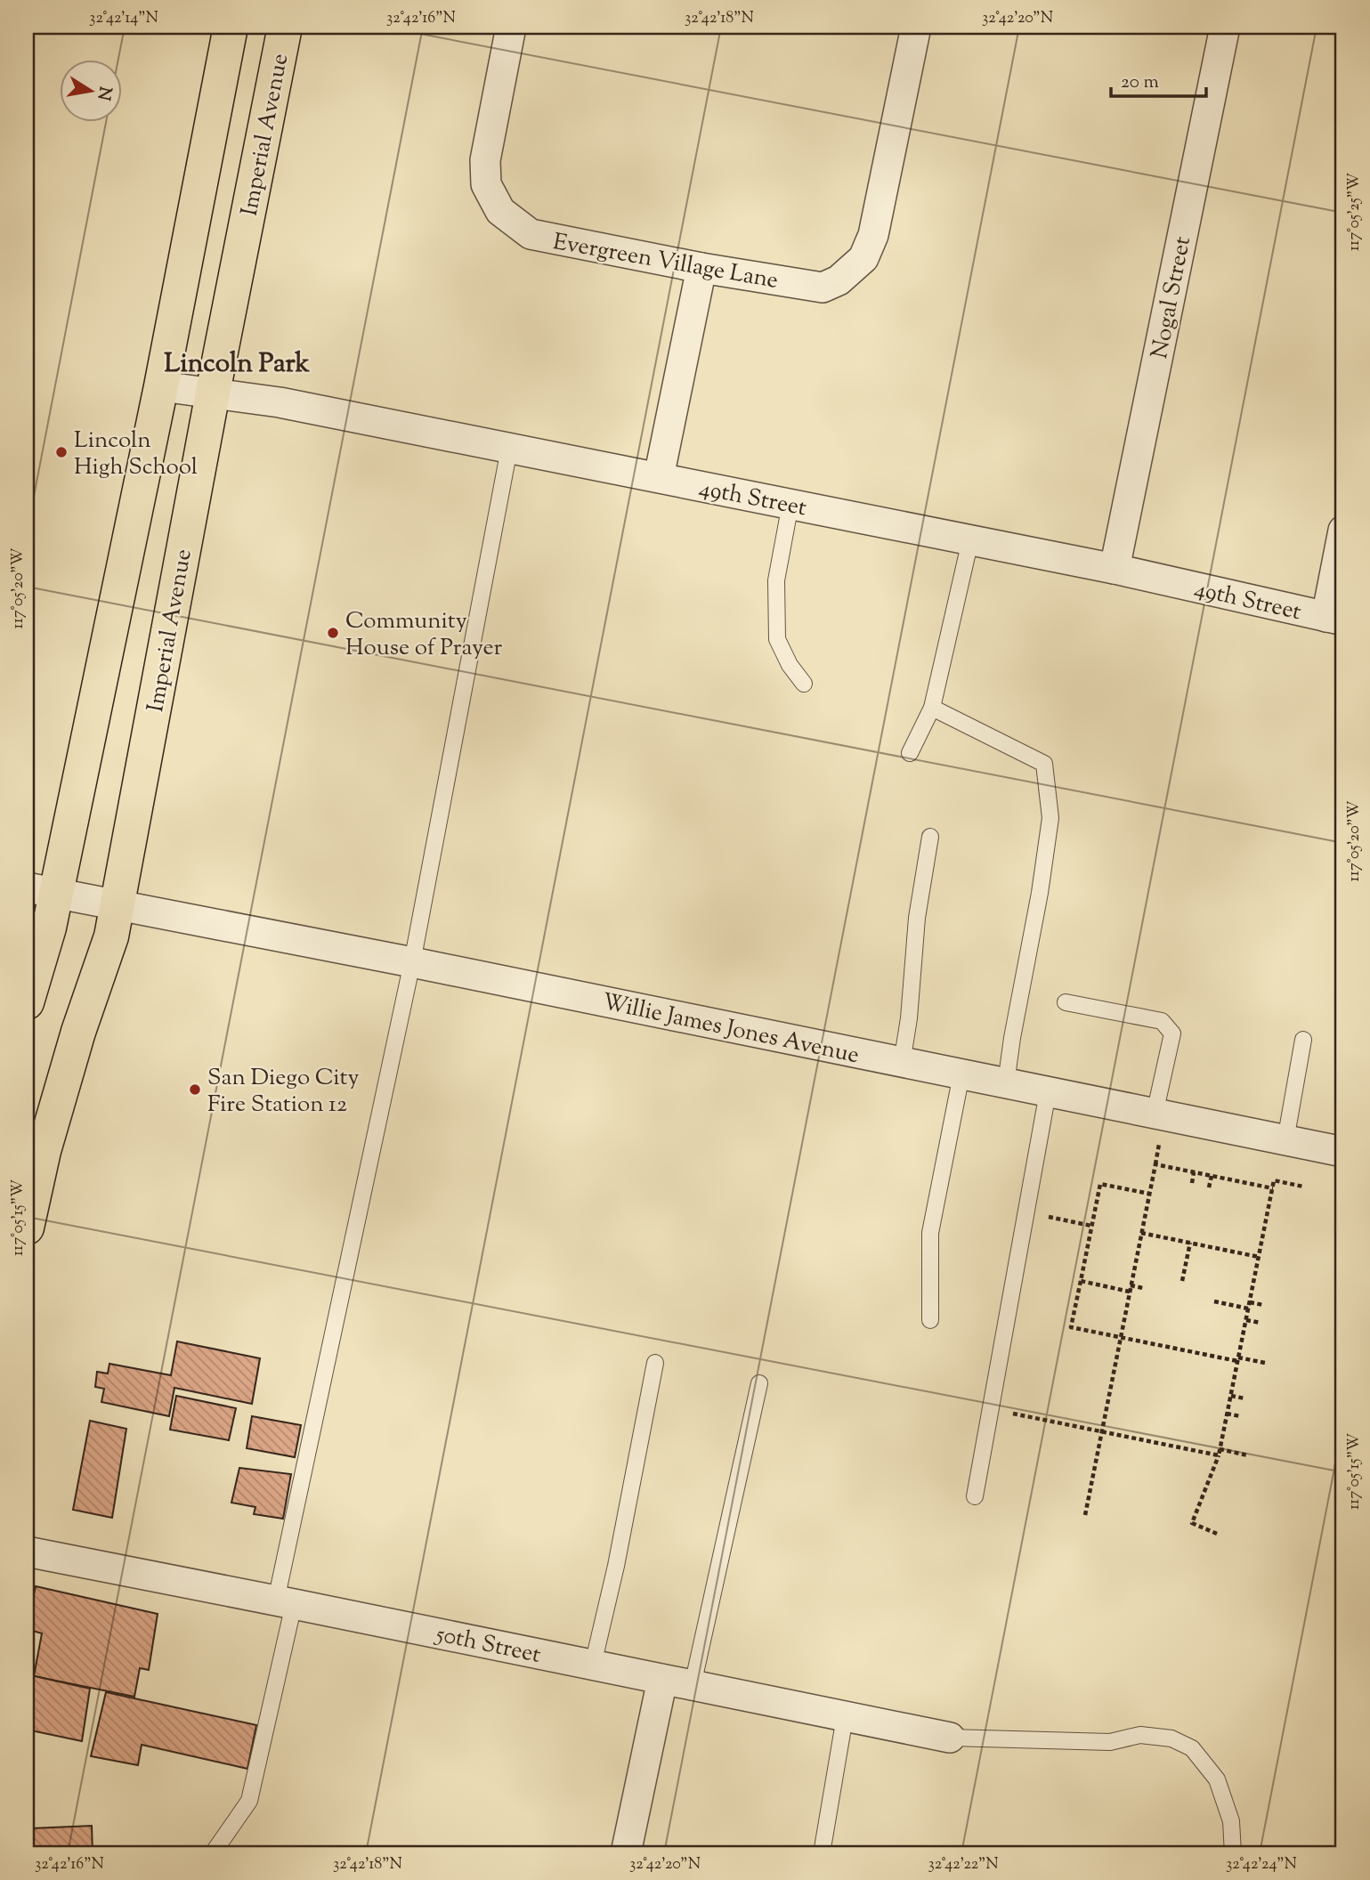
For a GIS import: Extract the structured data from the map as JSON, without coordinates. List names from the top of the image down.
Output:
{
  "streets": {
    "main road": ["Imperial Avenue"],
    "street": [
      "Evergreen Village Lane",
      "Nogal Street",
      "49th Street",
      "Willie James Jones Avenue",
      "50th Street"
    ]
  },
  "crossings": [
    ["Imperial Avenue", "49th Street"],
    ["Imperial Avenue", "Willie James Jones Avenue"],
    ["Nogal Street", "49th Street"]
  ],
  "districts": ["Lincoln Park"],
  "places": ["Lincoln High School", "Community House of Prayer", "San Diego City Fire Station 12"],
  "scale_bar": "20 m",
  "north": "right",
  "coordinates": [
    "32°42'14\"N",
    "32°42'16\"N",
    "32°42'18\"N",
    "32°42'20\"N",
    "117°05'25\"W",
    "117°05'20\"W",
    "117°05'15\"W",
    "32°42'22\"N",
    "32°42'24\"N"
  ]
}
